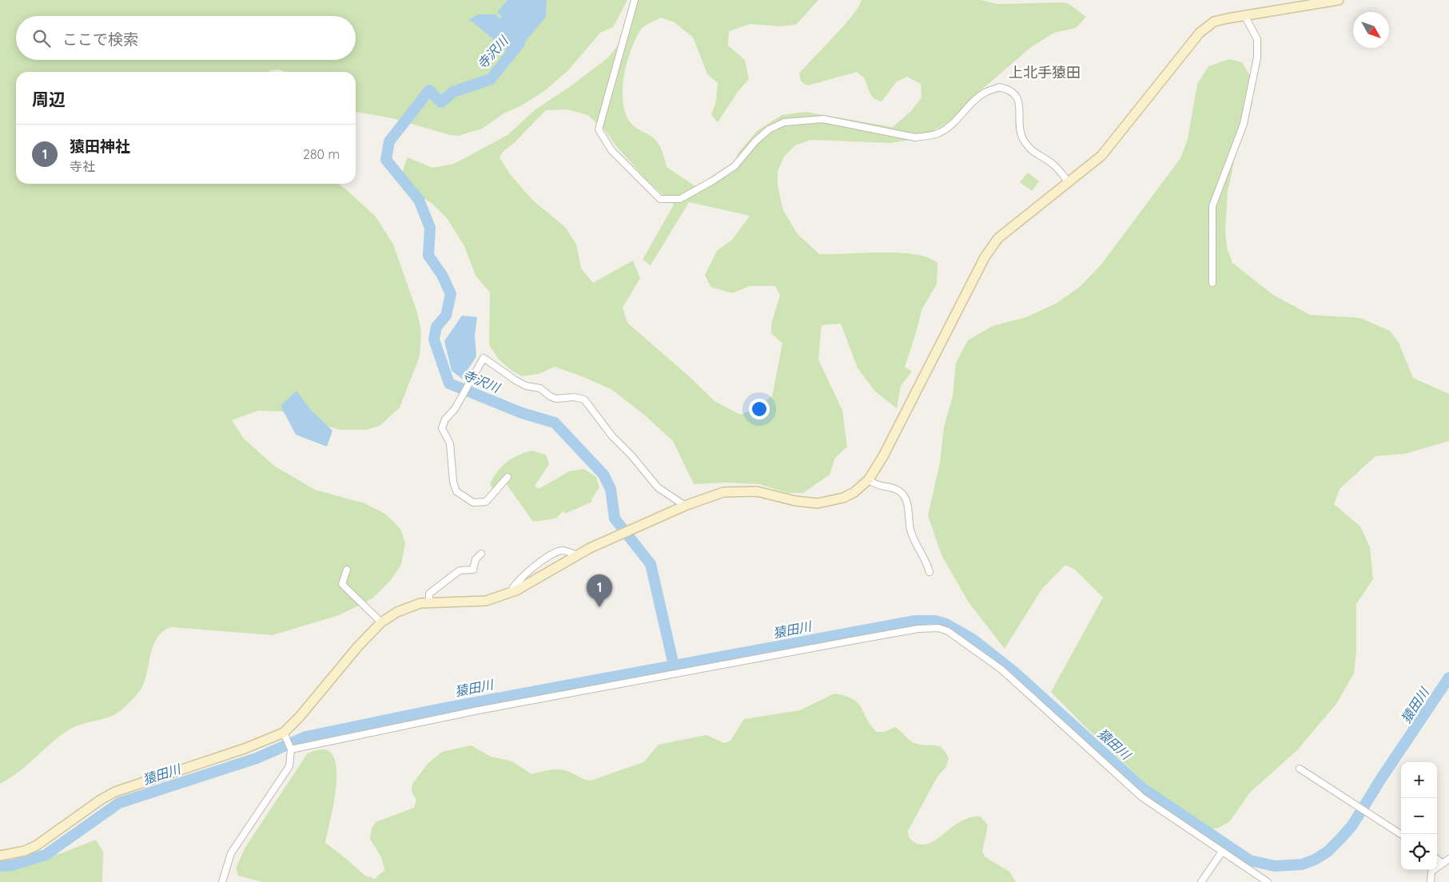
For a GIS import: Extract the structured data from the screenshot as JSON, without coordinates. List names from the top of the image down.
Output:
{
  "districts": ["上北手猿田"],
  "water": ["寺沢川", "猿田川"],
  "north": "bottom right",
  "page": {
    "search": "ここで検索",
    "heading": "周辺",
    "list": [
      {
        "mark": "1",
        "name": "猿田神社",
        "note": "寺社",
        "value": "280 m"
      }
    ],
    "pins": "1",
    "map_buttons": ["+", "−"]
  }
}
